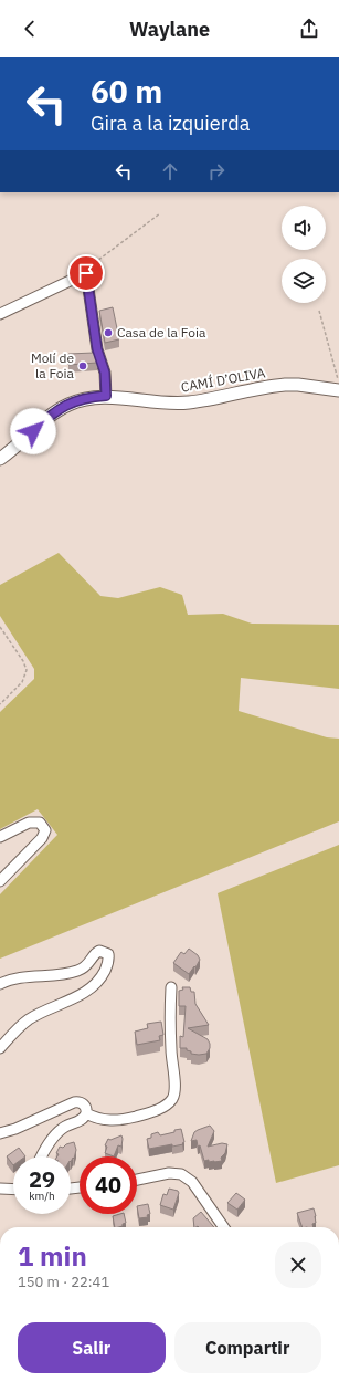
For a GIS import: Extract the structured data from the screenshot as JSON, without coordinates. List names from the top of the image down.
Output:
{
  "streets": {
    "street": ["CAMÍ D’OLIVA"]
  },
  "places": ["Casa de la Foia", "Molí de la Foia"],
  "page": {
    "header": "Waylane",
    "turn": ["60 m", "Gira a la izquierda"],
    "speed": "29 km/h",
    "limit": "40",
    "heading": ["1 min", "150 m · 22:41"],
    "buttons": ["Salir", "Compartir"]
  }
}
